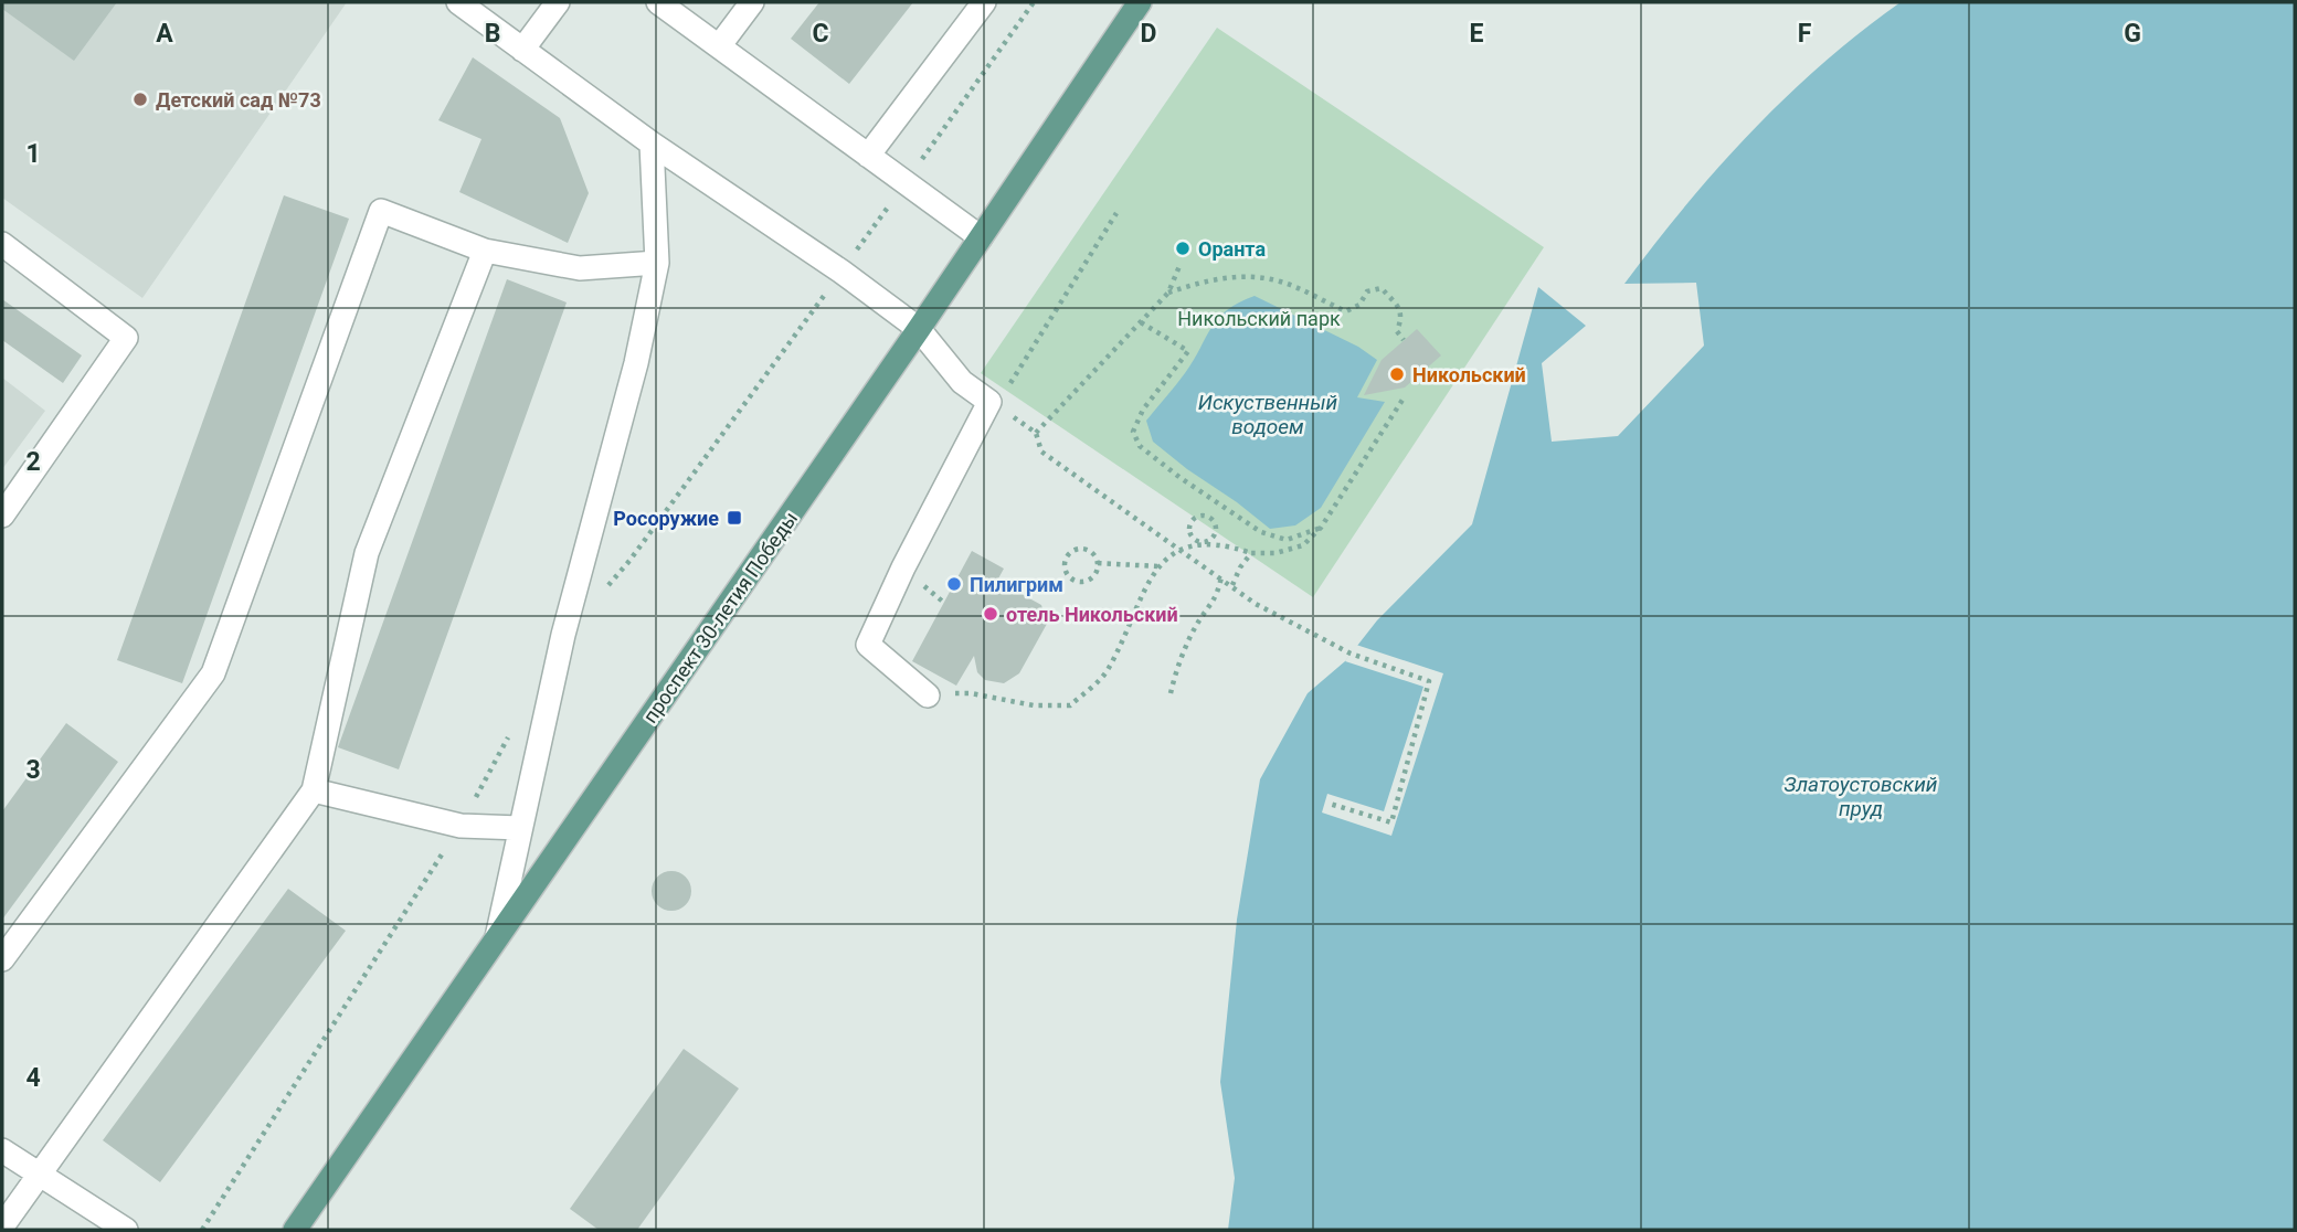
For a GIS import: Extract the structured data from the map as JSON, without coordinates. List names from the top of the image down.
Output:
{
  "streets": {
    "main road": ["проспект 30-летия Победы"]
  },
  "water": ["Искуственный водоем", "Златоустовский пруд"],
  "parks": ["Никольский парк"],
  "places": {
    "other": [
      "Детский сад №73",
      "Оранта",
      "Никольский",
      "Пилигрим",
      "отель Никольский"
    ],
    "transit": ["Росоружие"]
  },
  "grid": {
    "columns": [
      "A",
      "B",
      "C",
      "D",
      "E",
      "F",
      "G"
    ],
    "rows": [
      "1",
      "2",
      "3",
      "4"
    ]
  }
}
